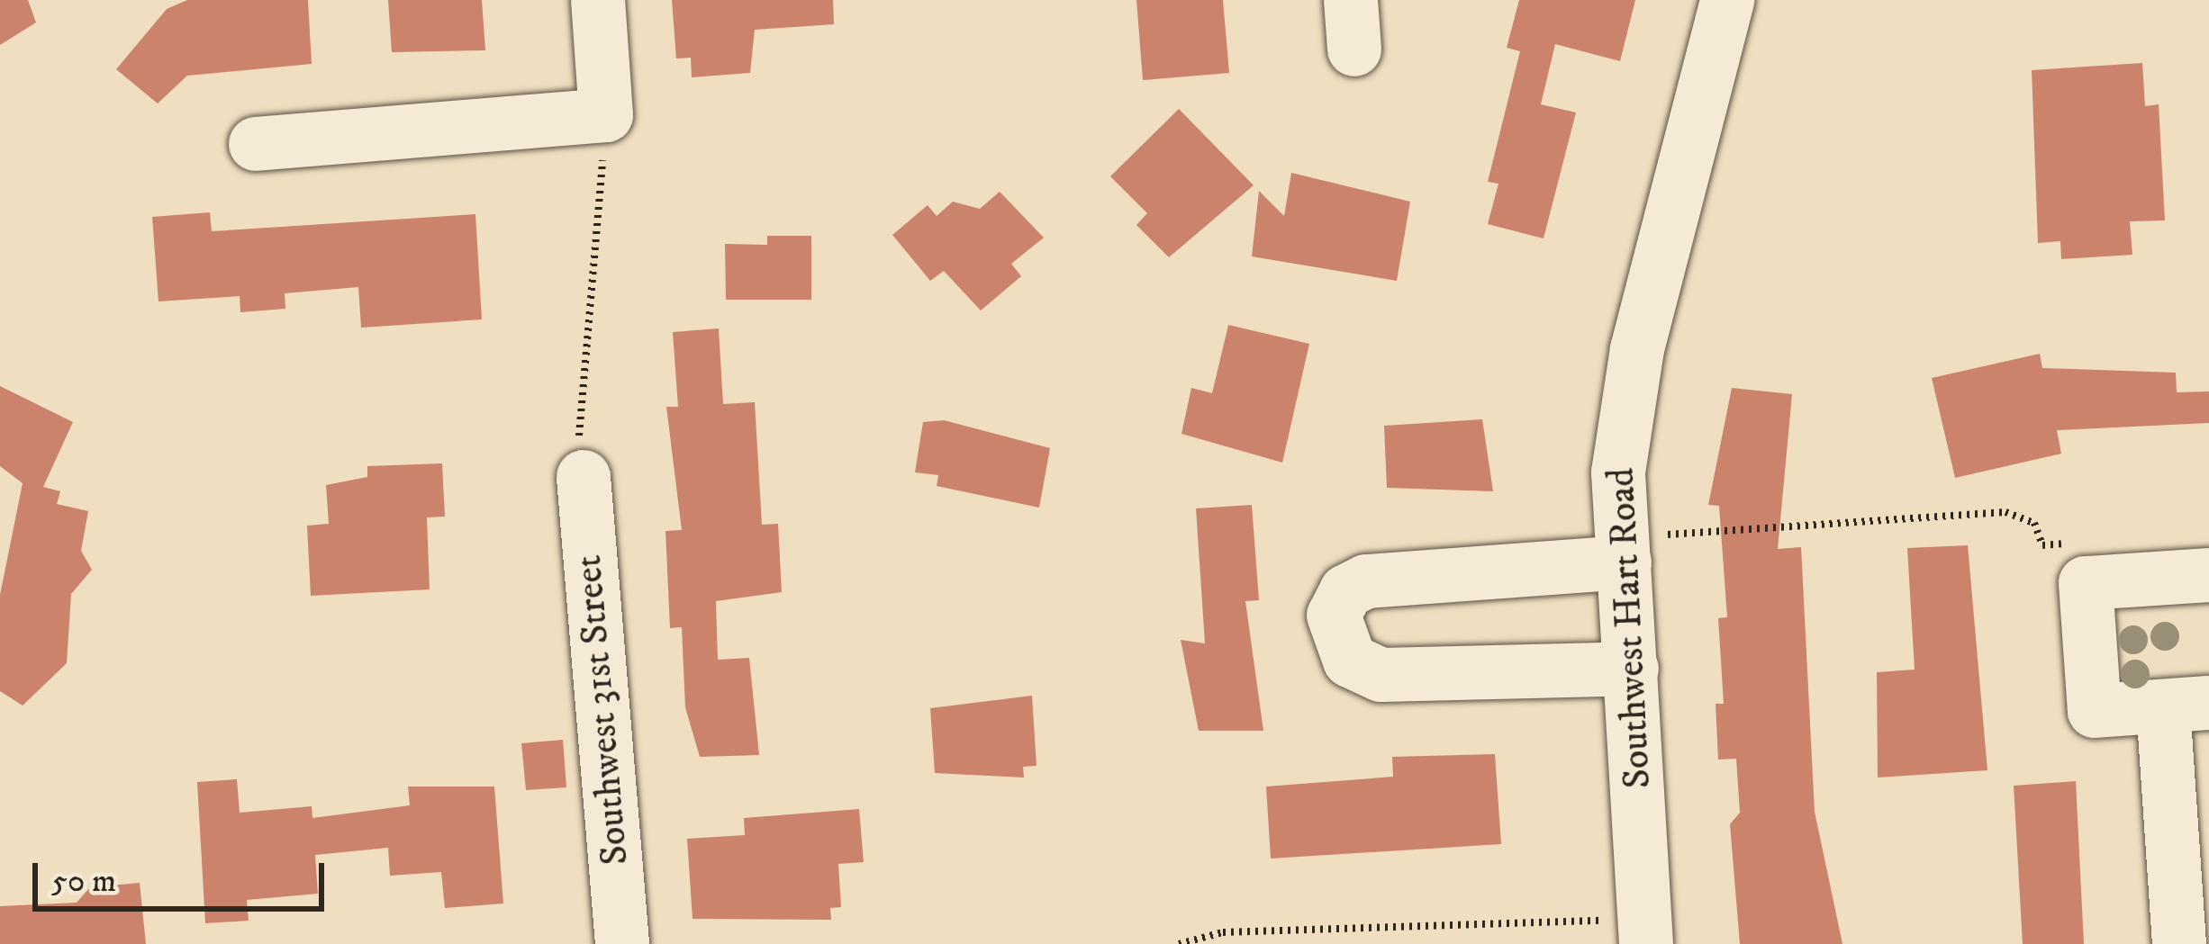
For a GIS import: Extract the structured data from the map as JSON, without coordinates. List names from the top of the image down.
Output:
{
  "streets": {
    "street": ["Southwest Hart Road", "Southwest 31st Street"]
  },
  "scale_bar": "50 m"
}
